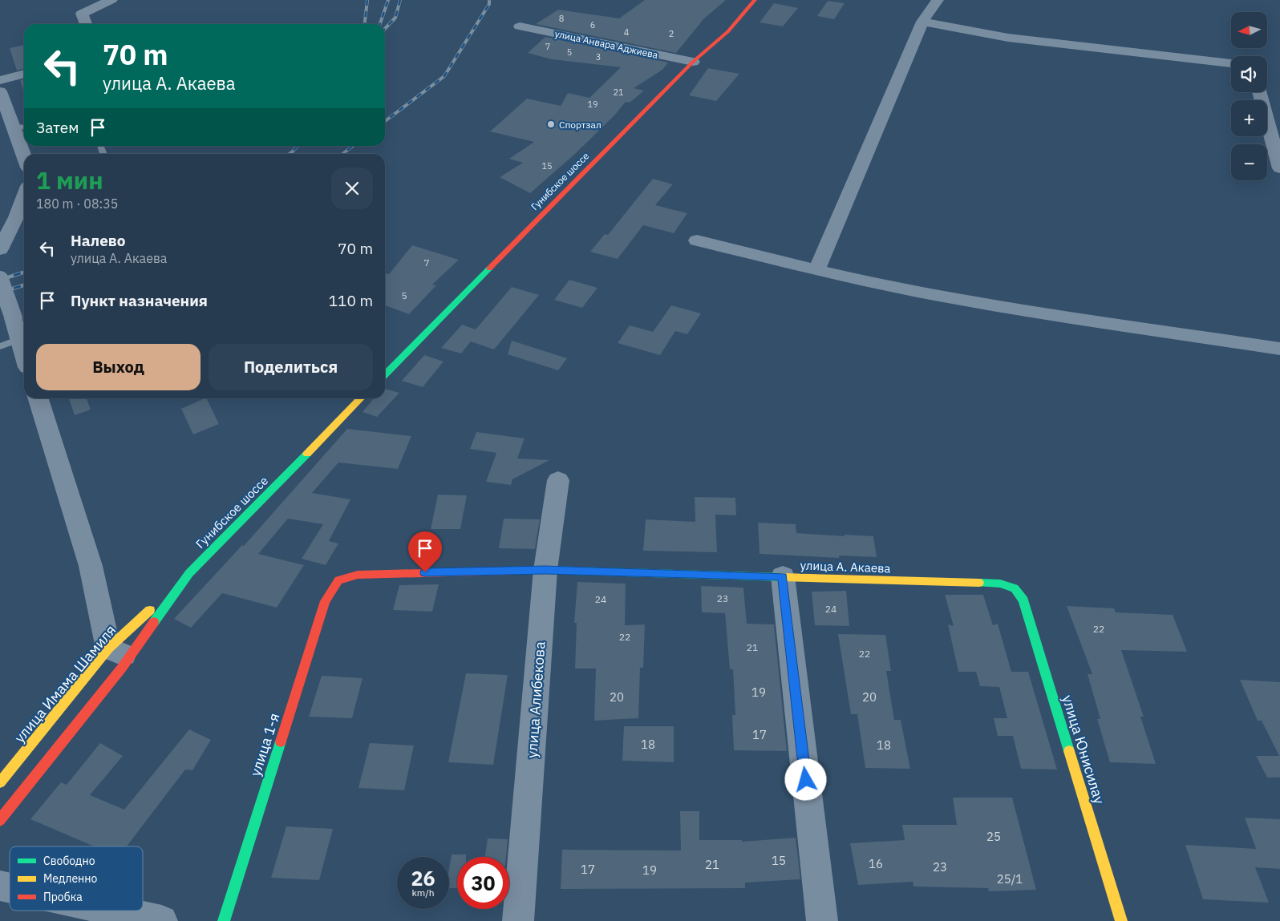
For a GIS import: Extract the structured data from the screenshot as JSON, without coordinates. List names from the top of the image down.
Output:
{
  "streets": {
    "main road": [
      "Гунибское шоссе",
      "улица А. Акаева",
      "улица Имама Шамиля",
      "улица 1-я",
      "улица Юнисилау"
    ],
    "street": ["улица Анвара Аджиева", "улица Алибекова"]
  },
  "crossings": [
    ["улица Анвара Аджиева", "Гунибское шоссе"],
    ["Гунибское шоссе", "улица Имама Шамиля"],
    ["улица А. Акаева", "улица Алибекова"],
    ["улица А. Акаева", "улица 1-я"],
    ["улица А. Акаева", "улица Юнисилау"]
  ],
  "places": ["Спортзал"],
  "house_numbers": [
    "8",
    "6",
    "4",
    "2",
    "7",
    "5",
    "3",
    "21",
    "19",
    "15",
    "7",
    "5",
    "23",
    "24",
    "24",
    "22",
    "22",
    "21",
    "22",
    "19",
    "20",
    "20",
    "17",
    "18",
    "18",
    "25",
    "15",
    "16",
    "21",
    "23",
    "17",
    "19",
    "25/1"
  ],
  "legend": ["Свободно", "Медленно", "Пробка"],
  "north": "left",
  "page": {
    "map_buttons": ["+", "−"],
    "turn": ["70 m", "улица А. Акаева"],
    "then": "Затем",
    "heading": ["1 мин", "180 m · 08:35"],
    "list": [
      {
        "name": "Налево",
        "note": "улица А. Акаева",
        "value": "70 m"
      },
      {
        "name": "Пункт назначения",
        "value": "110 m"
      }
    ],
    "buttons": ["Выход", "Поделиться"],
    "speed": "26 km/h",
    "limit": "30"
  }
}
